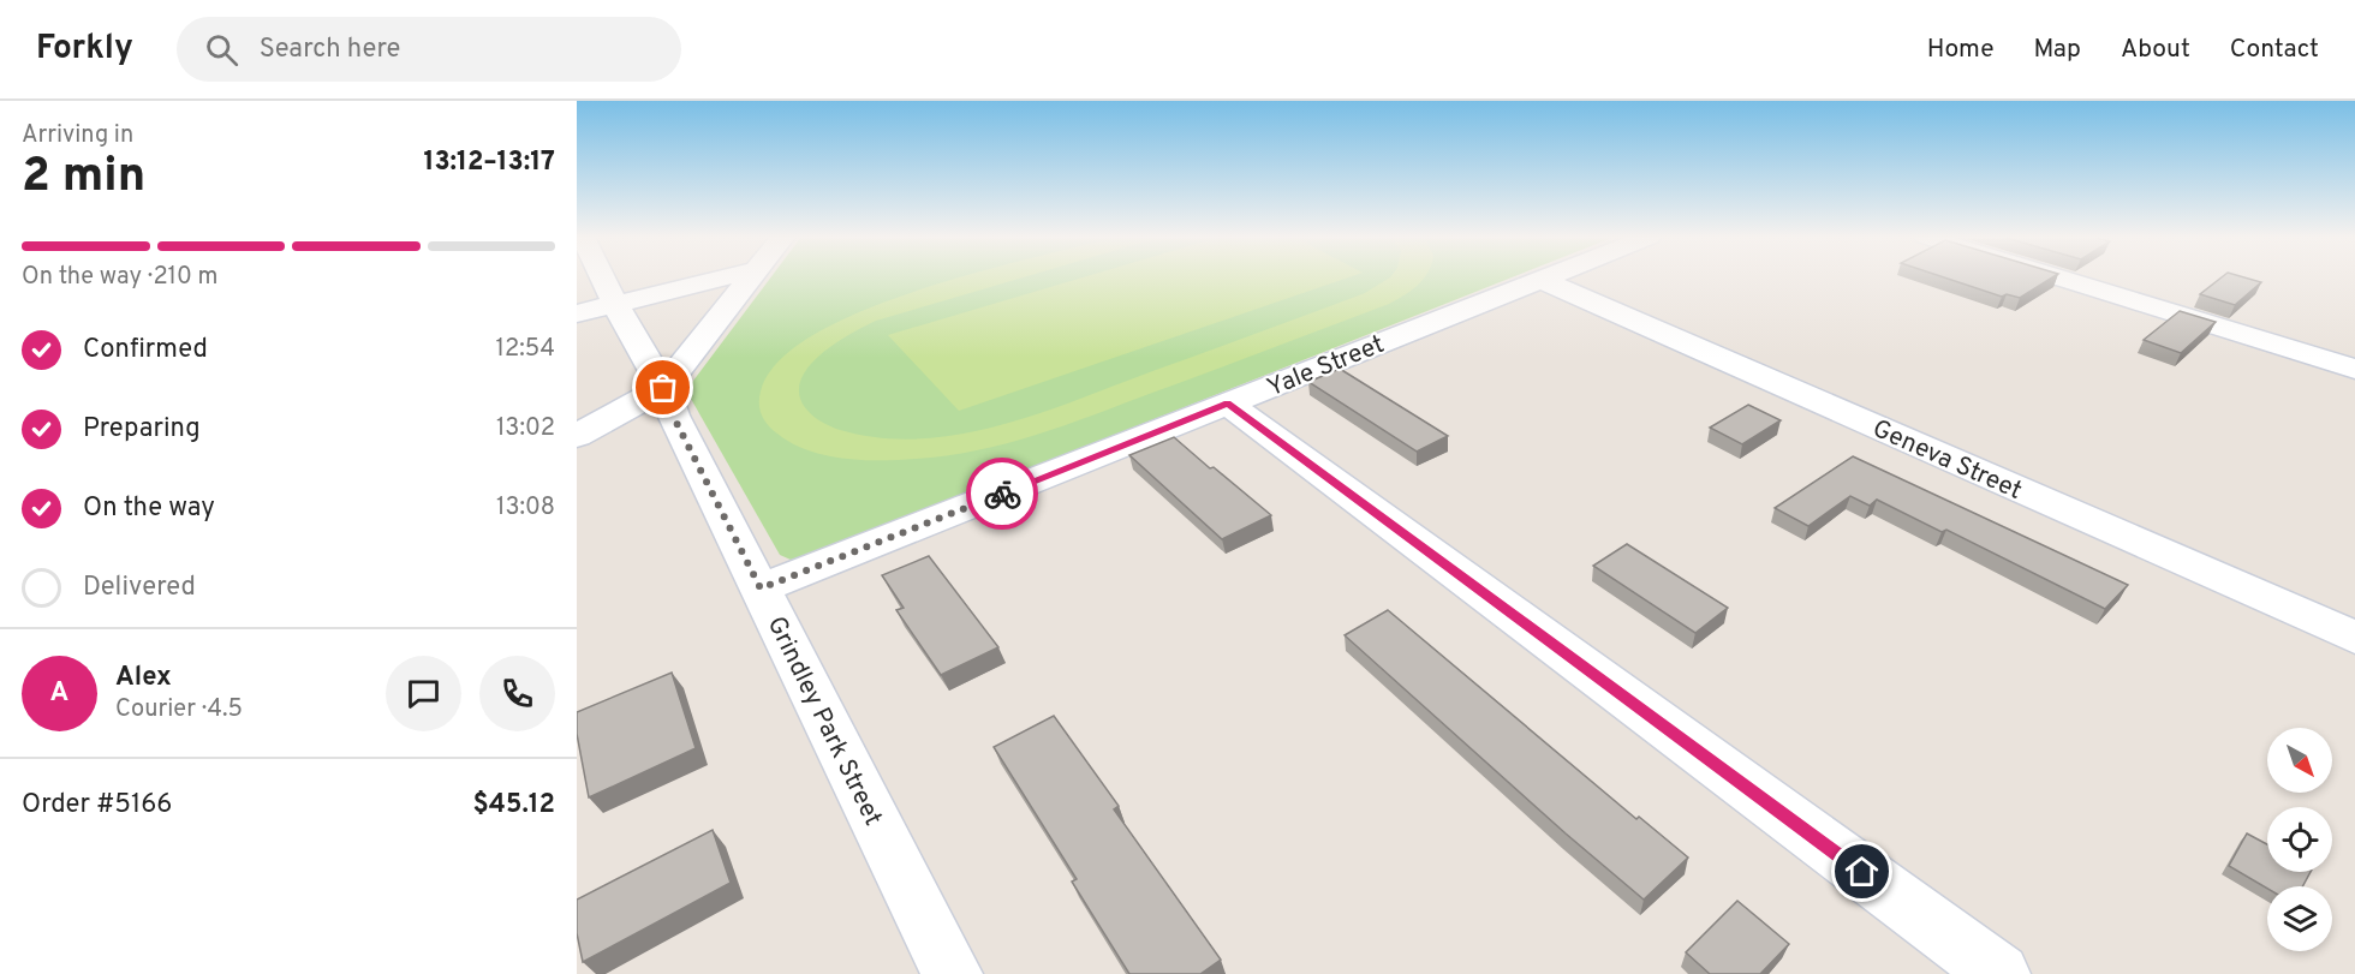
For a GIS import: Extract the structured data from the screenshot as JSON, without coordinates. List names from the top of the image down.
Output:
{
  "streets": {
    "street": ["Yale Street", "Geneva Street", "Grindley Park Street"]
  },
  "crossings": [
    ["Yale Street", "Geneva Street"],
    ["Yale Street", "Grindley Park Street"]
  ],
  "north": "bottom right",
  "page": {
    "header": "Forkly",
    "search": "Search here",
    "nav": [
      "Home",
      "Map",
      "About",
      "Contact"
    ],
    "heading": ["2 min", "Arriving in", "13:12–13:17"],
    "panel": [
      "Alex",
      "Courier · 4.5",
      "Order #5166",
      "$45.12"
    ],
    "bar": "On the way · 210 m",
    "list": [
      ["Confirmed", "12:54"],
      ["Preparing", "13:02"],
      ["On the way", "13:08"],
      "Delivered"
    ],
    "round": "A"
  }
}
